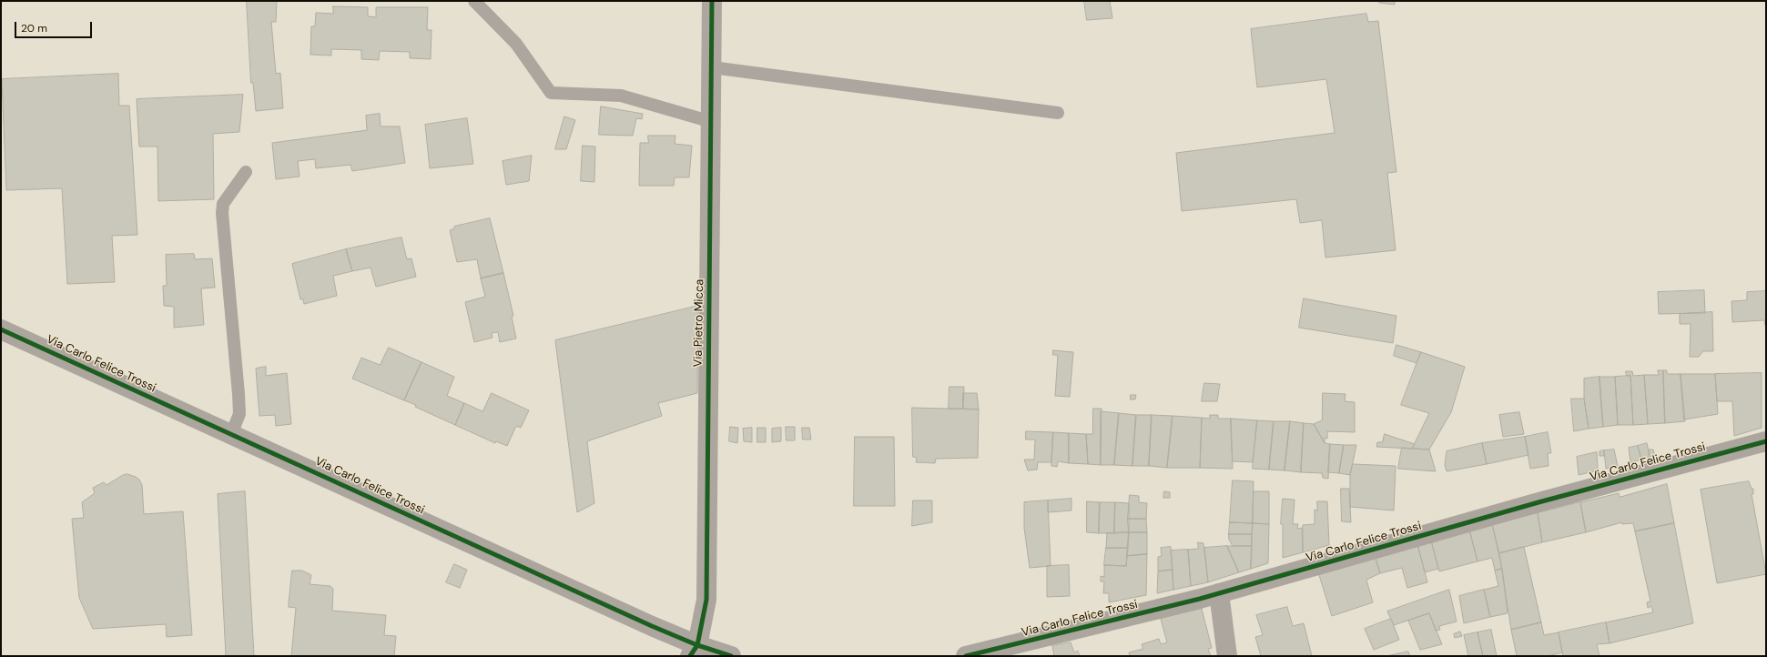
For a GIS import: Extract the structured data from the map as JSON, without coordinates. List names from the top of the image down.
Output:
{
  "streets": {
    "street": ["Via Pietro Micca", "Via Carlo Felice Trossi"]
  },
  "crossings": [
    ["Via Pietro Micca", "Via Carlo Felice Trossi"]
  ],
  "scale_bar": "20 m"
}
